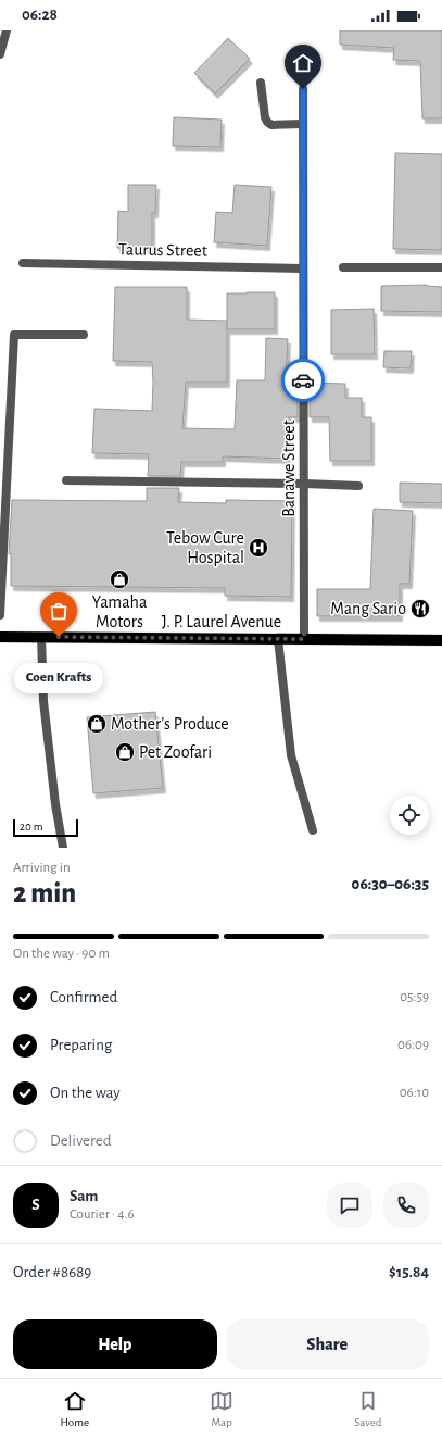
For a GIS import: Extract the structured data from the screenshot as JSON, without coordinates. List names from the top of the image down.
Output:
{
  "streets": {
    "main road": ["J. P. Laurel Avenue"],
    "street": ["Taurus Street", "Banawe Street"]
  },
  "crossings": [
    ["Taurus Street", "Banawe Street"],
    ["Banawe Street", "J. P. Laurel Avenue"]
  ],
  "places": {
    "hospital": ["Tebow Cure Hospital"],
    "shop": ["Yamaha Motors", "Mother's Produce", "Pet Zoofari"],
    "restaurant": ["Mang Sario"],
    "other": ["Coen Krafts"]
  },
  "scale_bar": "20 m",
  "page": {
    "status": "06:28",
    "bubble": "Coen Krafts",
    "scale": "20 m",
    "heading": ["2 min", "Arriving in", "06:30–06:35"],
    "panel": [
      "Sam",
      "Courier · 4.6",
      "Order #8689",
      "$15.84"
    ],
    "bar": "On the way · 90 m",
    "list": [
      ["Confirmed", "05:59"],
      ["Preparing", "06:09"],
      ["On the way", "06:10"],
      "Delivered"
    ],
    "round": "S",
    "buttons": ["Help", "Share"],
    "tabs": ["Home", "Map", "Saved"]
  }
}
